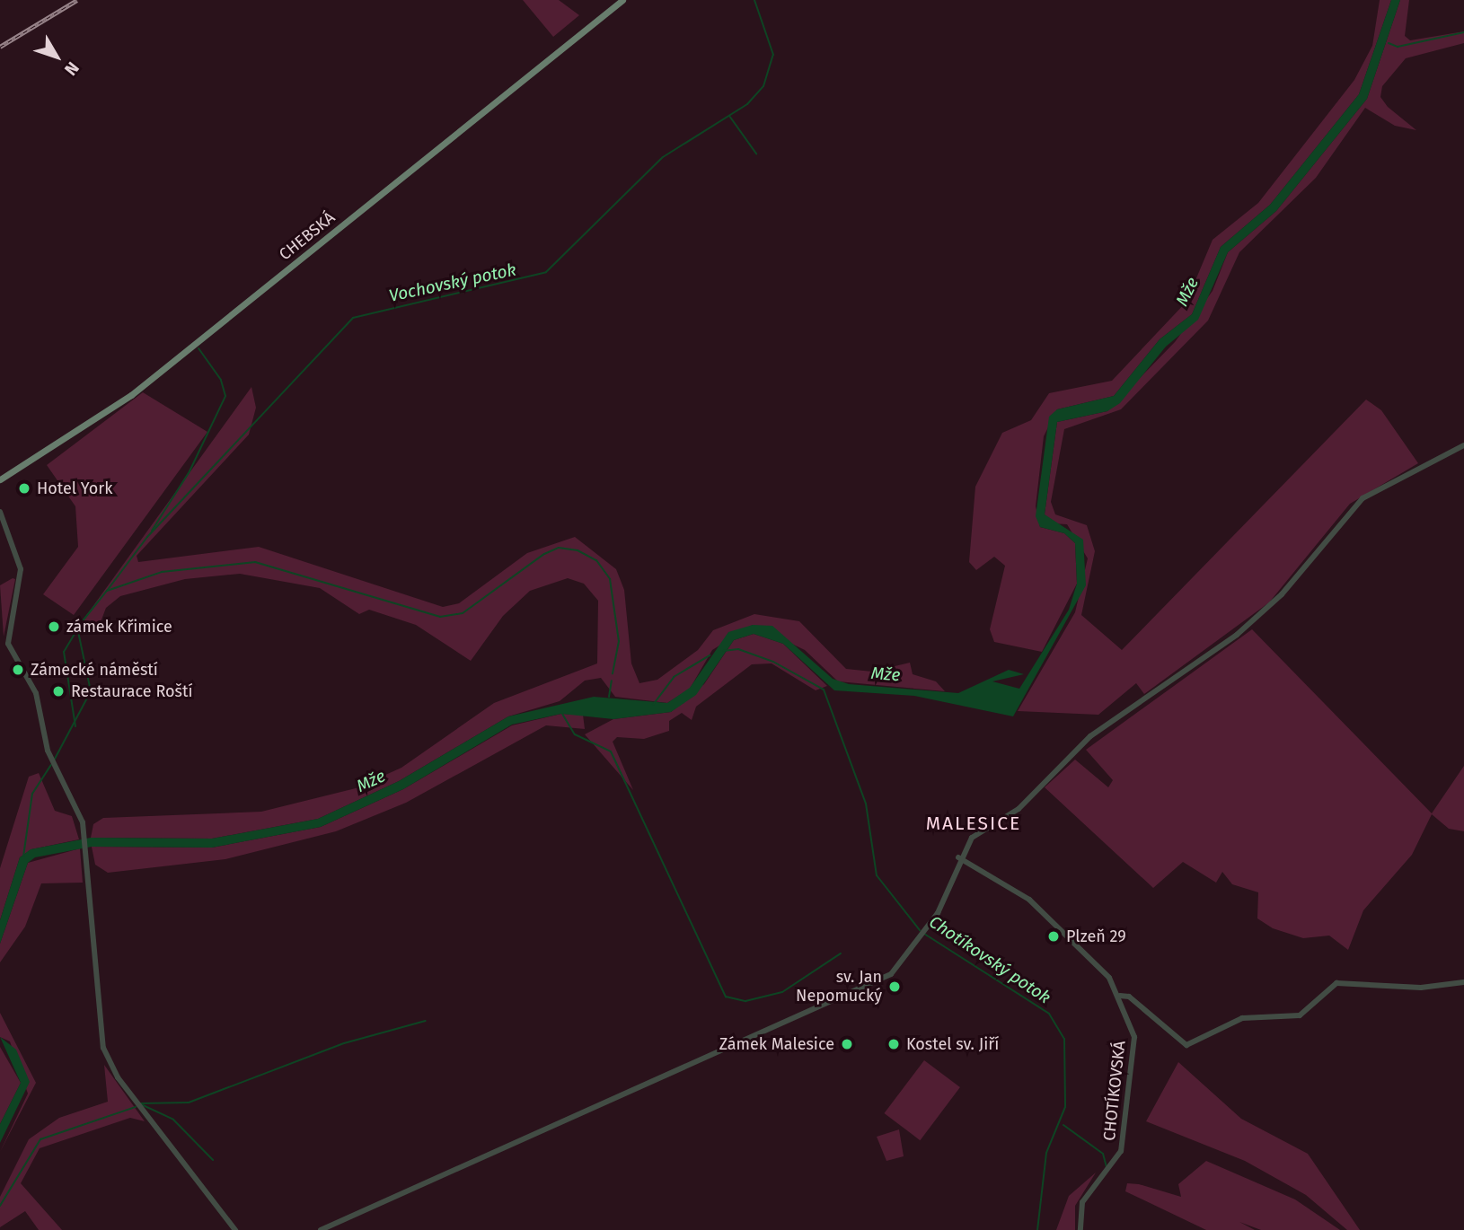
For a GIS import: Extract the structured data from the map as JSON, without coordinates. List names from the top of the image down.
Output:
{
  "streets": {
    "main road": ["CHEBSKÁ"],
    "street": ["CHOTÍKOVSKÁ"]
  },
  "districts": ["MALESICE"],
  "water": ["Vochovský potok", "Mže", "Chotíkovský potok"],
  "places": [
    "Hotel York",
    "zámek Křimice",
    "Zámecké náměstí",
    "Restaurace Roští",
    "Plzeň 29",
    "sv. Jan Nepomucký",
    "Zámek Malesice",
    "Kostel sv. Jiří"
  ],
  "north": "bottom right"
}
